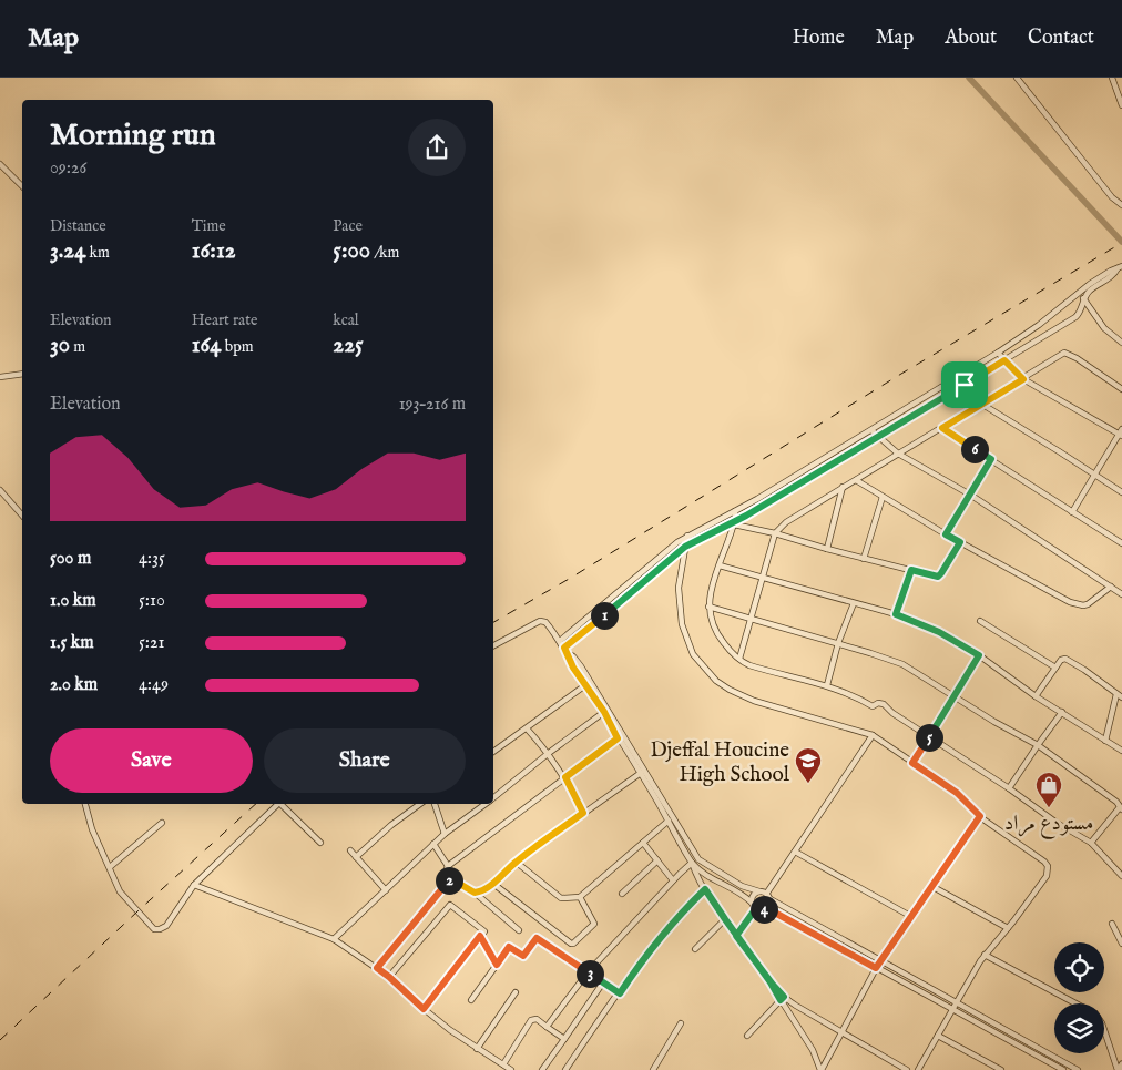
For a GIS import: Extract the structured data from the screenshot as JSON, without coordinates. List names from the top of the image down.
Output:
{
  "places": {
    "school or university": ["Djeffal Houcine High School"],
    "shop": ["مستودع مراد"]
  },
  "page": {
    "header": "Map",
    "nav": [
      "Home",
      "Map",
      "About",
      "Contact"
    ],
    "heading": ["Morning run", "09:26"],
    "stats": [
      ["Distance", "3.24 km"],
      ["Time", "16:12"],
      ["Pace", "5:00 /km"],
      ["Elevation", "30 m"],
      ["Heart rate", "164 bpm"],
      ["kcal", "225"]
    ],
    "chart": ["Elevation", "193–216 m"],
    "pins": [
      "6",
      "1",
      "5",
      "2",
      "4",
      "3"
    ],
    "list": [
      {
        "name": "500 m",
        "note": "4:35"
      },
      {
        "name": "1.0 km",
        "note": "5:10"
      },
      {
        "name": "1.5 km",
        "note": "5:21"
      },
      {
        "name": "2.0 km",
        "note": "4:49"
      }
    ],
    "buttons": ["Save", "Share"]
  }
}
